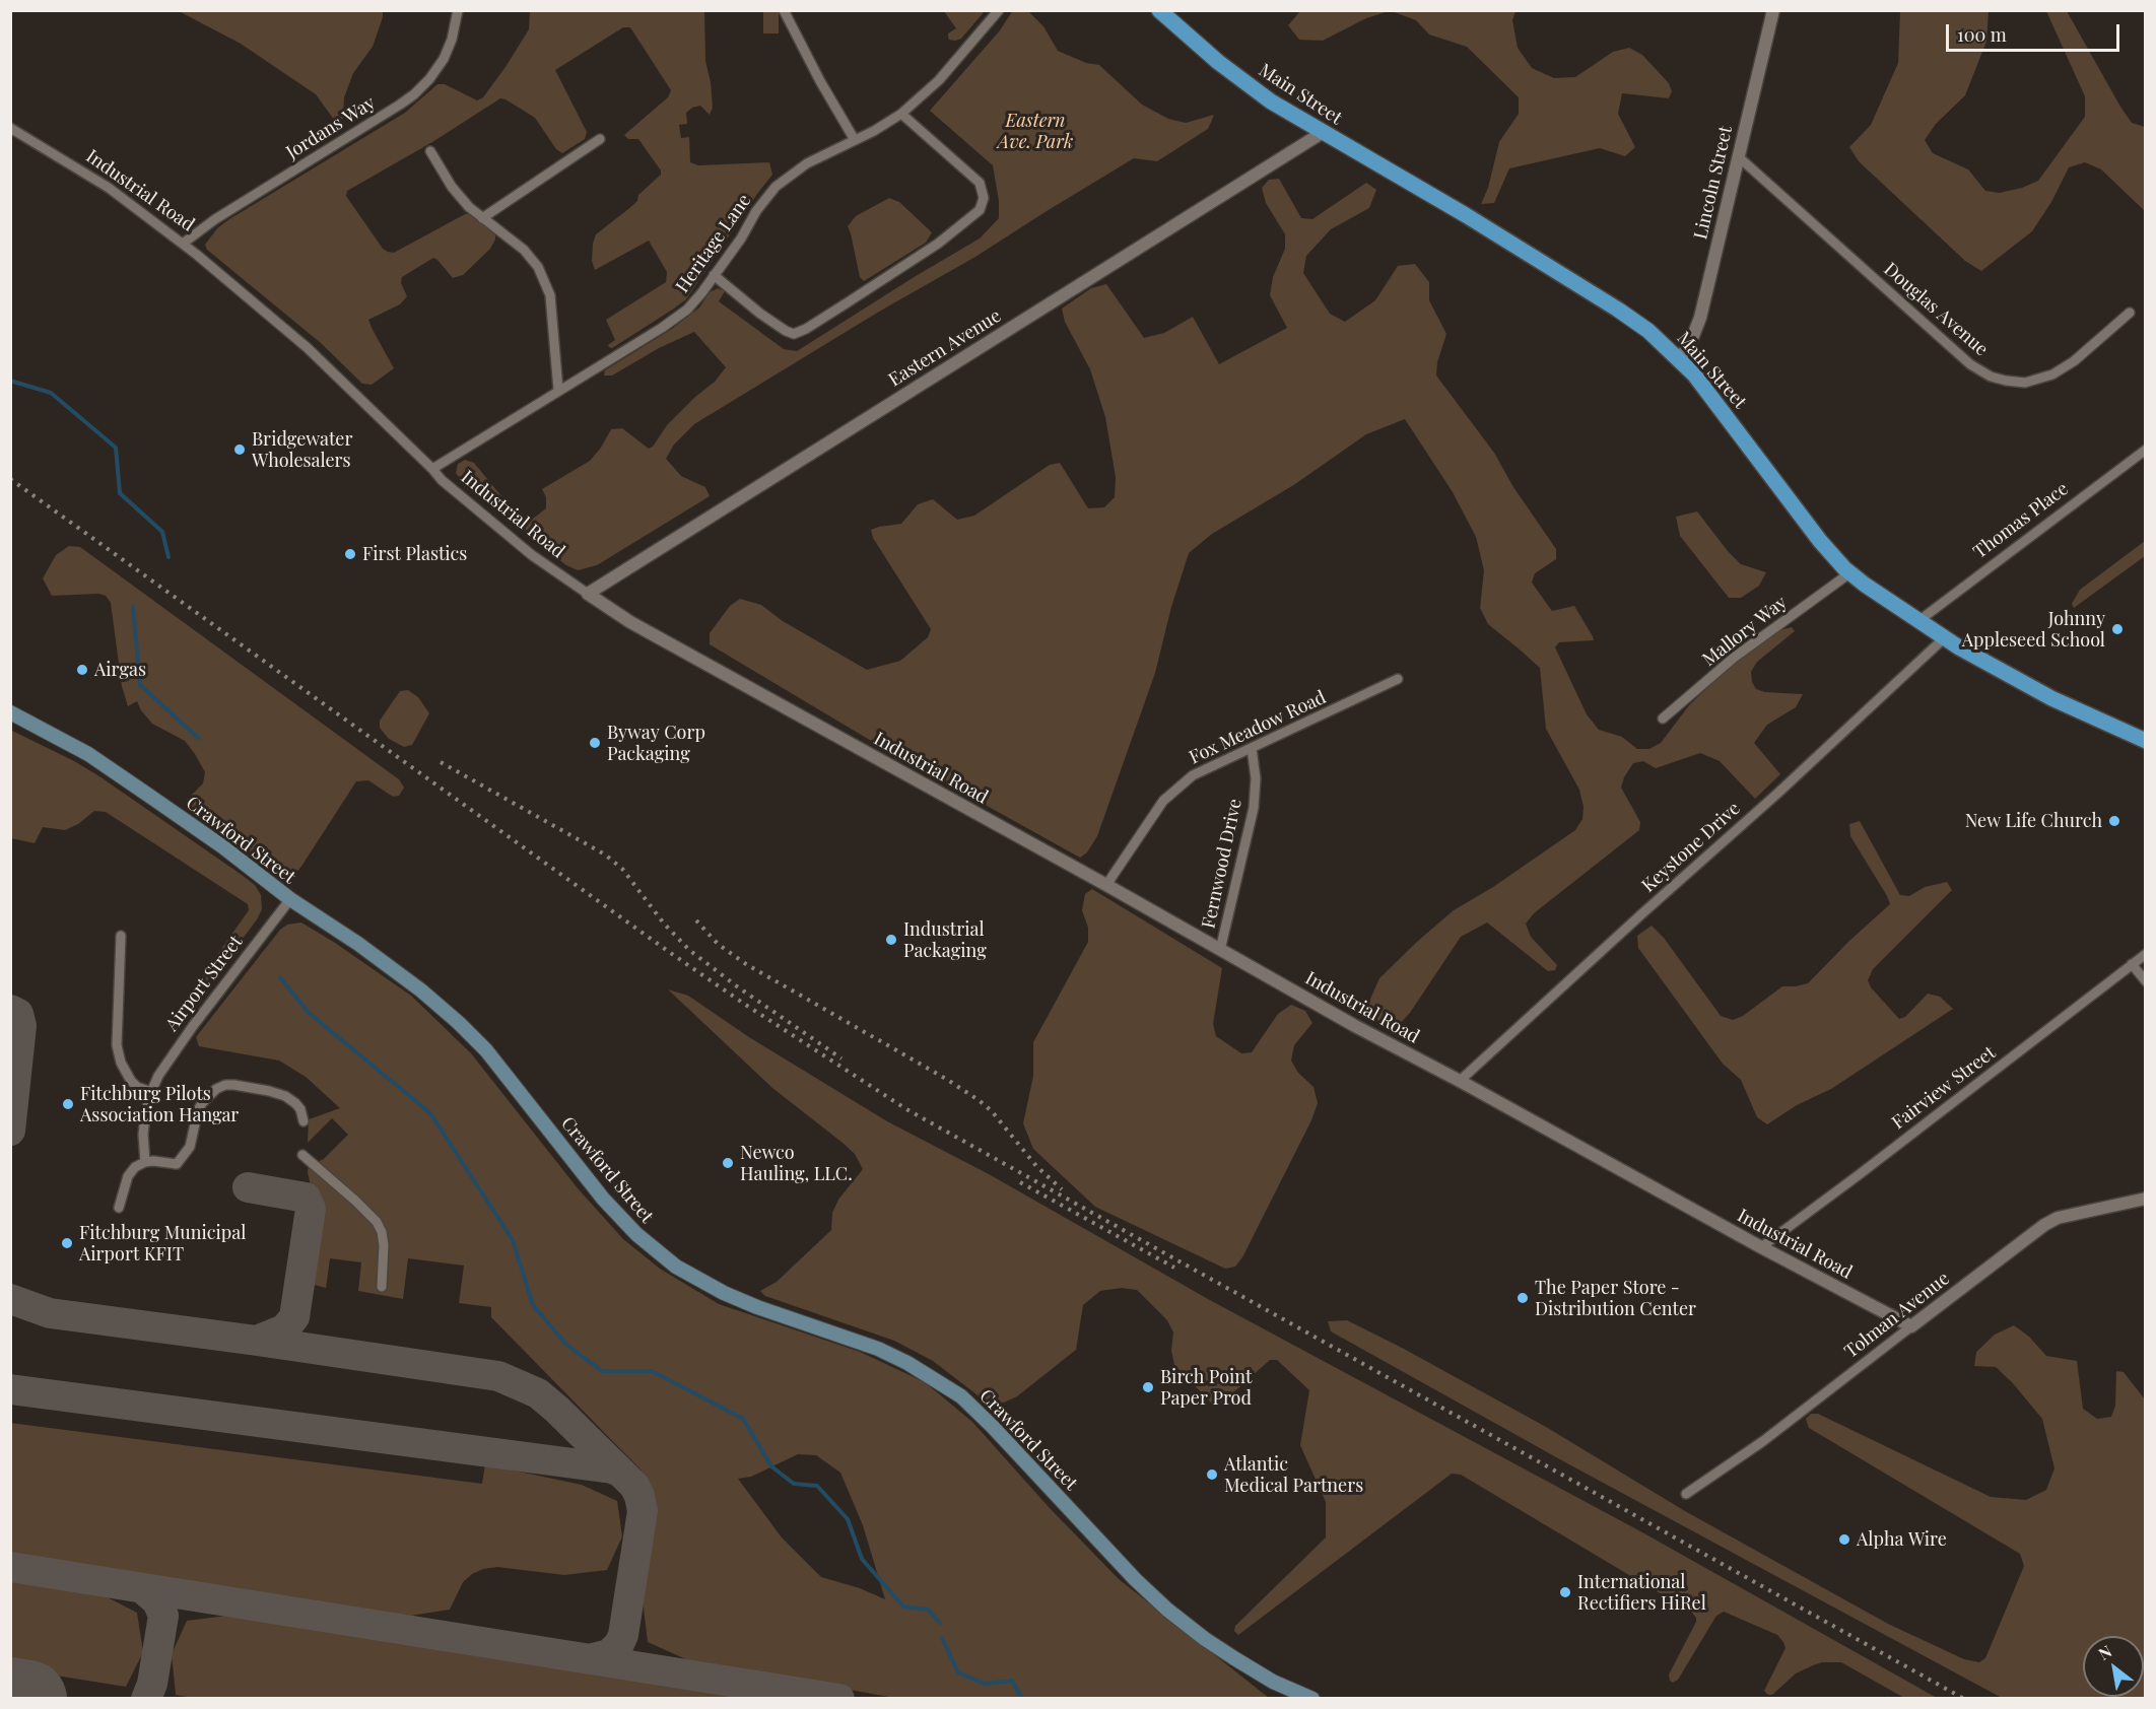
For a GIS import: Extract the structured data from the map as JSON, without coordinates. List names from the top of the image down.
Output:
{
  "streets": {
    "main road": ["Main Street", "Crawford Street"],
    "street": [
      "Jordans Way",
      "Lincoln Street",
      "Industrial Road",
      "Heritage Lane",
      "Douglas Avenue",
      "Eastern Avenue",
      "Thomas Place",
      "Mallory Way",
      "Fox Meadow Road",
      "Keystone Drive",
      "Fernwood Drive",
      "Airport Street",
      "Fairview Street",
      "Tolman Avenue"
    ]
  },
  "crossings": [
    ["Main Street", "Lincoln Street"],
    ["Main Street", "Eastern Avenue"],
    ["Main Street", "Thomas Place"],
    ["Main Street", "Mallory Way"],
    ["Main Street", "Keystone Drive"],
    ["Jordans Way", "Industrial Road"],
    ["Lincoln Street", "Douglas Avenue"],
    ["Industrial Road", "Heritage Lane"],
    ["Industrial Road", "Eastern Avenue"],
    ["Industrial Road", "Fox Meadow Road"],
    ["Industrial Road", "Keystone Drive"],
    ["Industrial Road", "Fernwood Drive"],
    ["Industrial Road", "Fairview Street"],
    ["Industrial Road", "Tolman Avenue"],
    ["Fox Meadow Road", "Fernwood Drive"],
    ["Crawford Street", "Airport Street"]
  ],
  "parks": ["Eastern Ave. Park"],
  "places": [
    "Bridgewater Wholesalers",
    "First Plastics",
    "Johnny Appleseed School",
    "Airgas",
    "Byway Corp Packaging",
    "New Life Church",
    "Industrial Packaging",
    "Fitchburg Pilots Association Hangar",
    "Newco Hauling, LLC.",
    "Fitchburg Municipal Airport KFIT",
    "The Paper Store - Distribution Center",
    "Birch Point Paper Prod",
    "Atlantic Medical Partners",
    "Alpha Wire",
    "International Rectifiers HiRel"
  ],
  "scale_bar": "100 m",
  "north": "top left"
}
